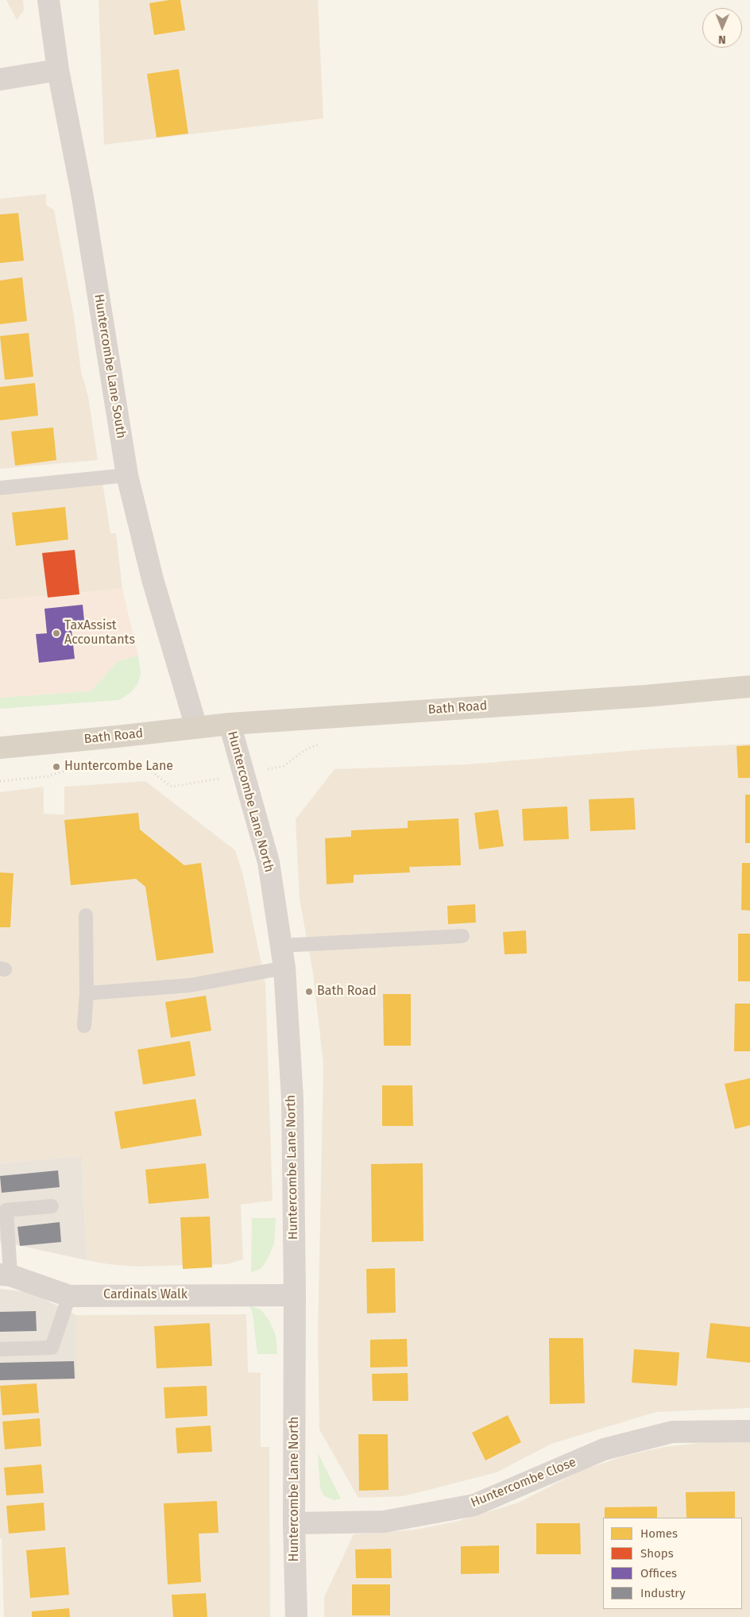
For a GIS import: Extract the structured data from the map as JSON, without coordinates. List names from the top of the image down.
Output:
{
  "streets": {
    "main road": ["Bath Road"],
    "street": [
      "Huntercombe Lane South",
      "Huntercombe Lane North",
      "Cardinals Walk",
      "Huntercombe Close"
    ]
  },
  "crossings": [
    ["Huntercombe Lane South", "Bath Road"],
    ["Bath Road", "Huntercombe Lane North"],
    ["Huntercombe Lane North", "Cardinals Walk"],
    ["Huntercombe Lane North", "Huntercombe Close"]
  ],
  "places": ["TaxAssist Accountants", "Huntercombe Lane", "Bath Road"],
  "legend": [
    "Homes",
    "Shops",
    "Offices",
    "Industry"
  ],
  "north": "bottom"
}
